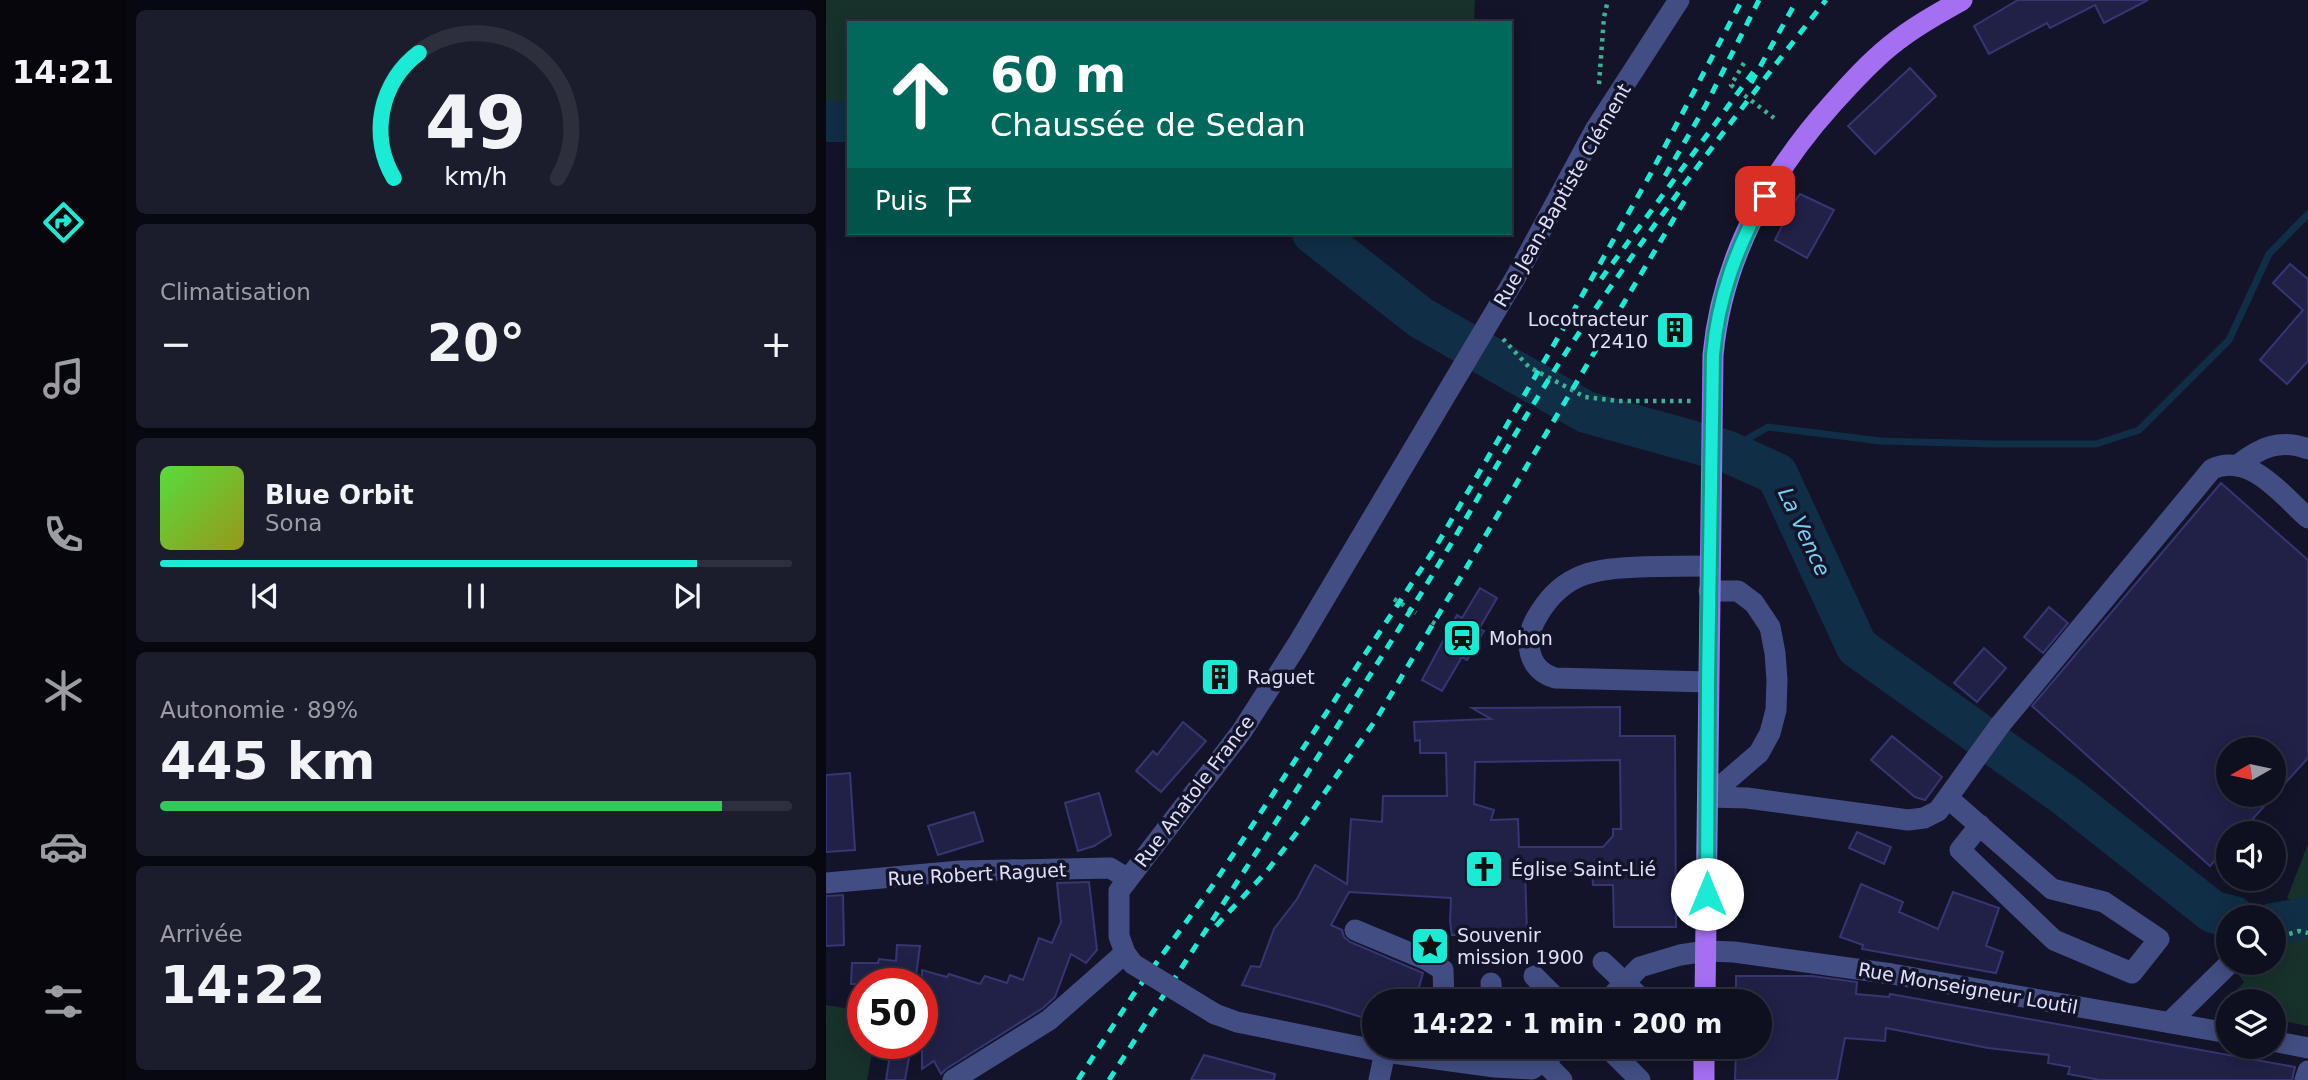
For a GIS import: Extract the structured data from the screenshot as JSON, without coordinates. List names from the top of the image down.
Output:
{
  "streets": {
    "street": [
      "Rue Jean-Baptiste Clément",
      "Rue Anatole France",
      "Rue Robert Raguet",
      "Rue Monseigneur Loutil"
    ]
  },
  "crossings": [
    ["Rue Jean-Baptiste Clément", "Rue Anatole France"],
    ["Rue Anatole France", "Rue Robert Raguet"]
  ],
  "water": ["La Vence"],
  "places": {
    "building": ["Locotracteur Y2410", "Raguet"],
    "station": ["Mohon"],
    "church": ["Église Saint-Lié"],
    "place": ["Souvenir mission 1900"]
  },
  "north": "left",
  "page": {
    "tabs": "14:21",
    "turn": ["60 m", "Chaussée de Sedan"],
    "then": "Puis",
    "tile": [
      "Climatisation",
      ["Autonomie · 89%", "445 km"],
      ["Arrivée", "14:22"]
    ],
    "heat": ["−", "20°", "+"],
    "song": ["Blue Orbit", "Sona"],
    "limit": "50",
    "trip": "14:22 · 1 min · 200 m",
    "gauge": ["49", "km/h"]
  }
}
